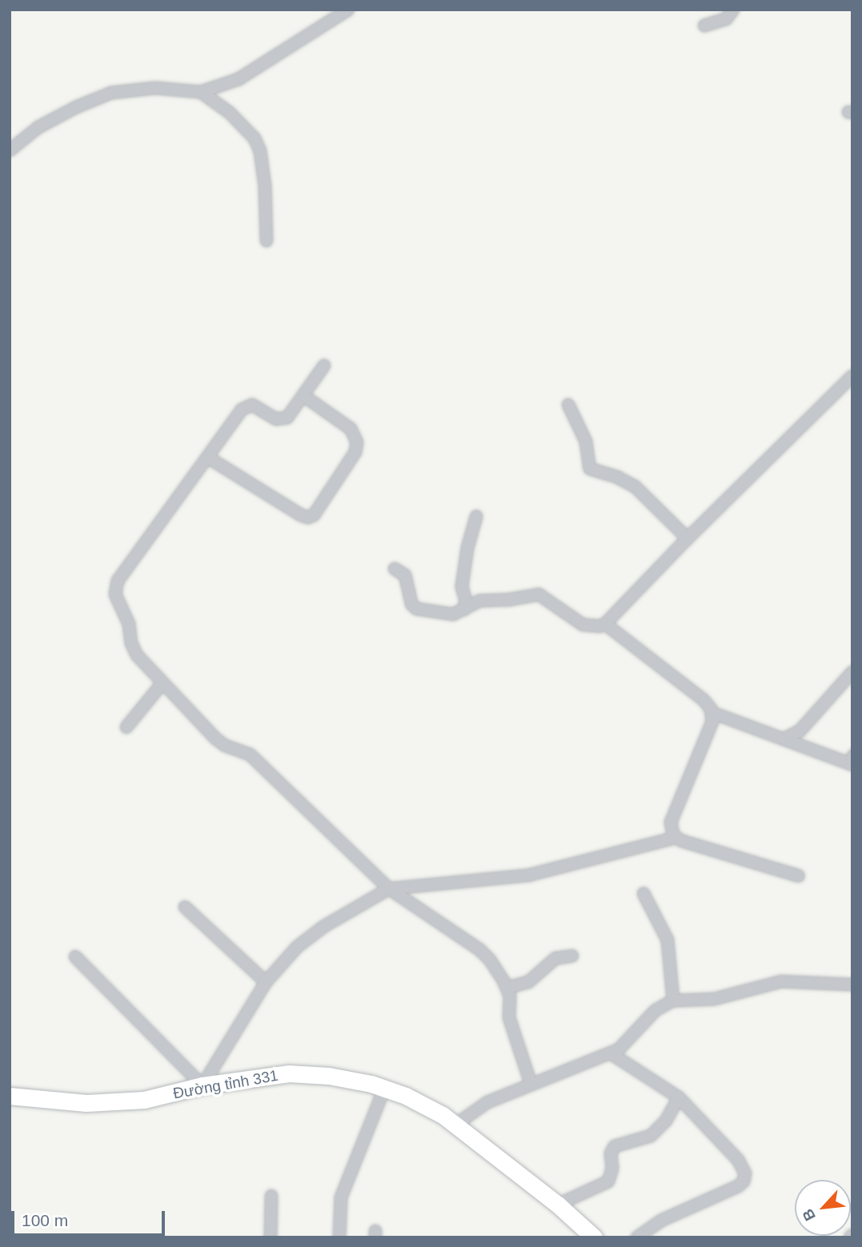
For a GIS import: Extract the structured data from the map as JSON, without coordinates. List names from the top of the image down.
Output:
{
  "streets": {
    "main road": ["Đường tỉnh 331"]
  },
  "scale_bar": "100 m",
  "north": "bottom left"
}
